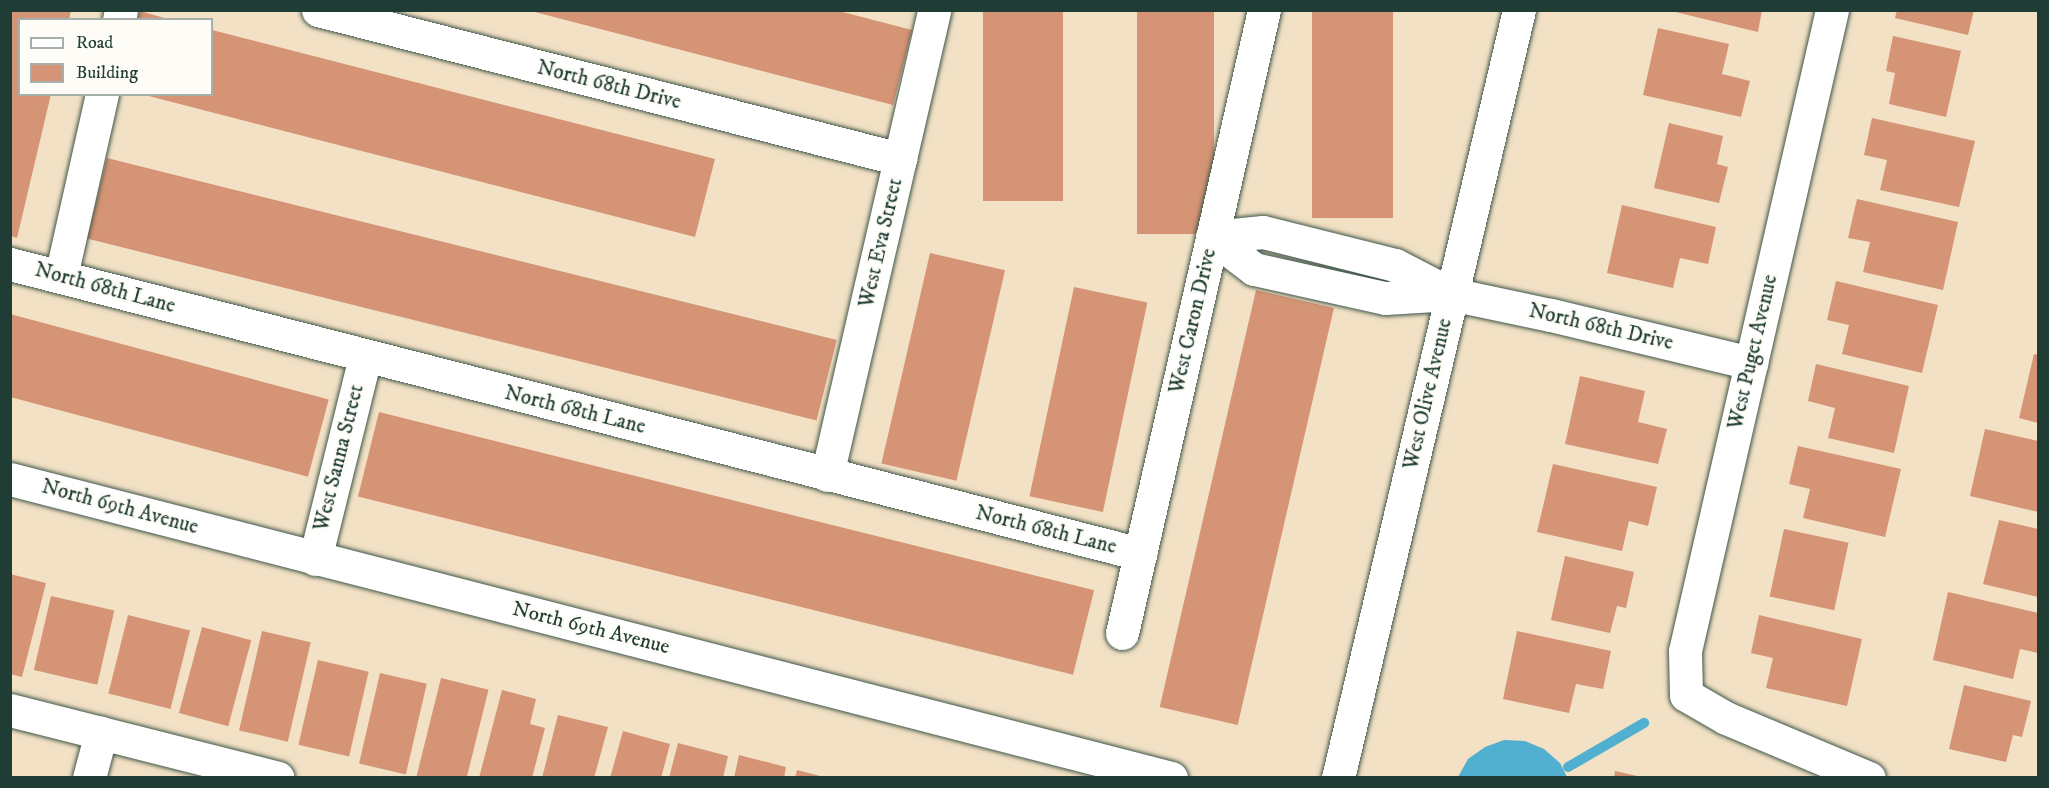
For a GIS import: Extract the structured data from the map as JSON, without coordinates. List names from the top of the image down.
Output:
{
  "streets": {
    "street": [
      "North 68th Drive",
      "West Eva Street",
      "North 68th Lane",
      "West Caron Drive",
      "West Puget Avenue",
      "West Olive Avenue",
      "West Sanna Street",
      "North 69th Avenue"
    ]
  },
  "crossings": [
    ["North 68th Drive", "West Eva Street"],
    ["North 68th Drive", "West Caron Drive"],
    ["North 68th Drive", "West Puget Avenue"],
    ["North 68th Drive", "West Olive Avenue"],
    ["West Eva Street", "North 68th Lane"],
    ["North 68th Lane", "West Caron Drive"],
    ["North 68th Lane", "West Sanna Street"],
    ["West Sanna Street", "North 69th Avenue"]
  ],
  "legend": ["Road", "Building"]
}
